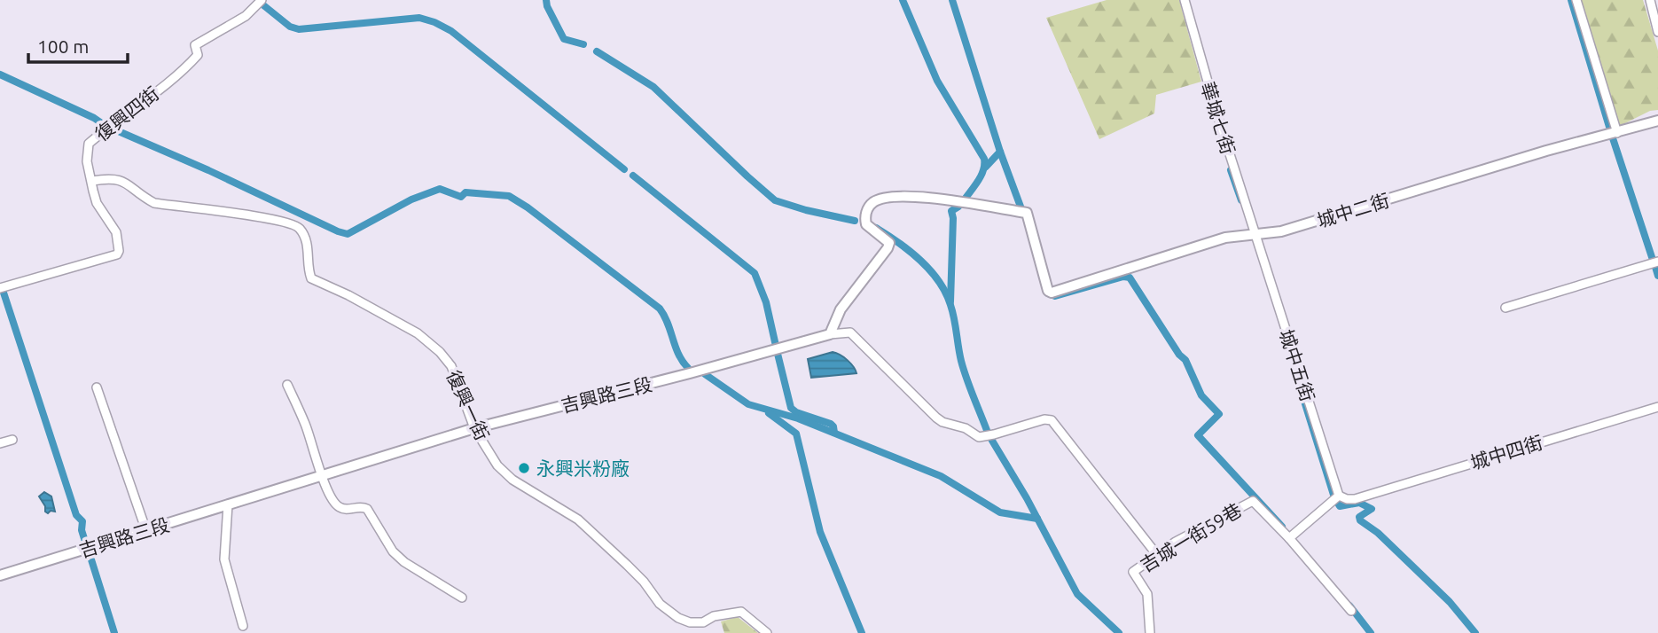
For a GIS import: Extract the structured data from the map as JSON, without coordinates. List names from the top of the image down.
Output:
{
  "streets": {
    "street": [
      "復興四街",
      "華城七街",
      "城中二街",
      "城中五街",
      "吉興路三段",
      "復興一街",
      "城中四街",
      "吉城一街59巷"
    ]
  },
  "crossings": [
    ["復興四街", "復興一街"],
    ["華城七街", "城中二街"],
    ["華城七街", "城中五街"],
    ["城中二街", "城中五街"],
    ["城中二街", "吉興路三段"],
    ["城中五街", "城中四街"],
    ["吉興路三段", "復興一街"]
  ],
  "places": ["永興米粉廠"],
  "scale_bar": "100 m"
}
